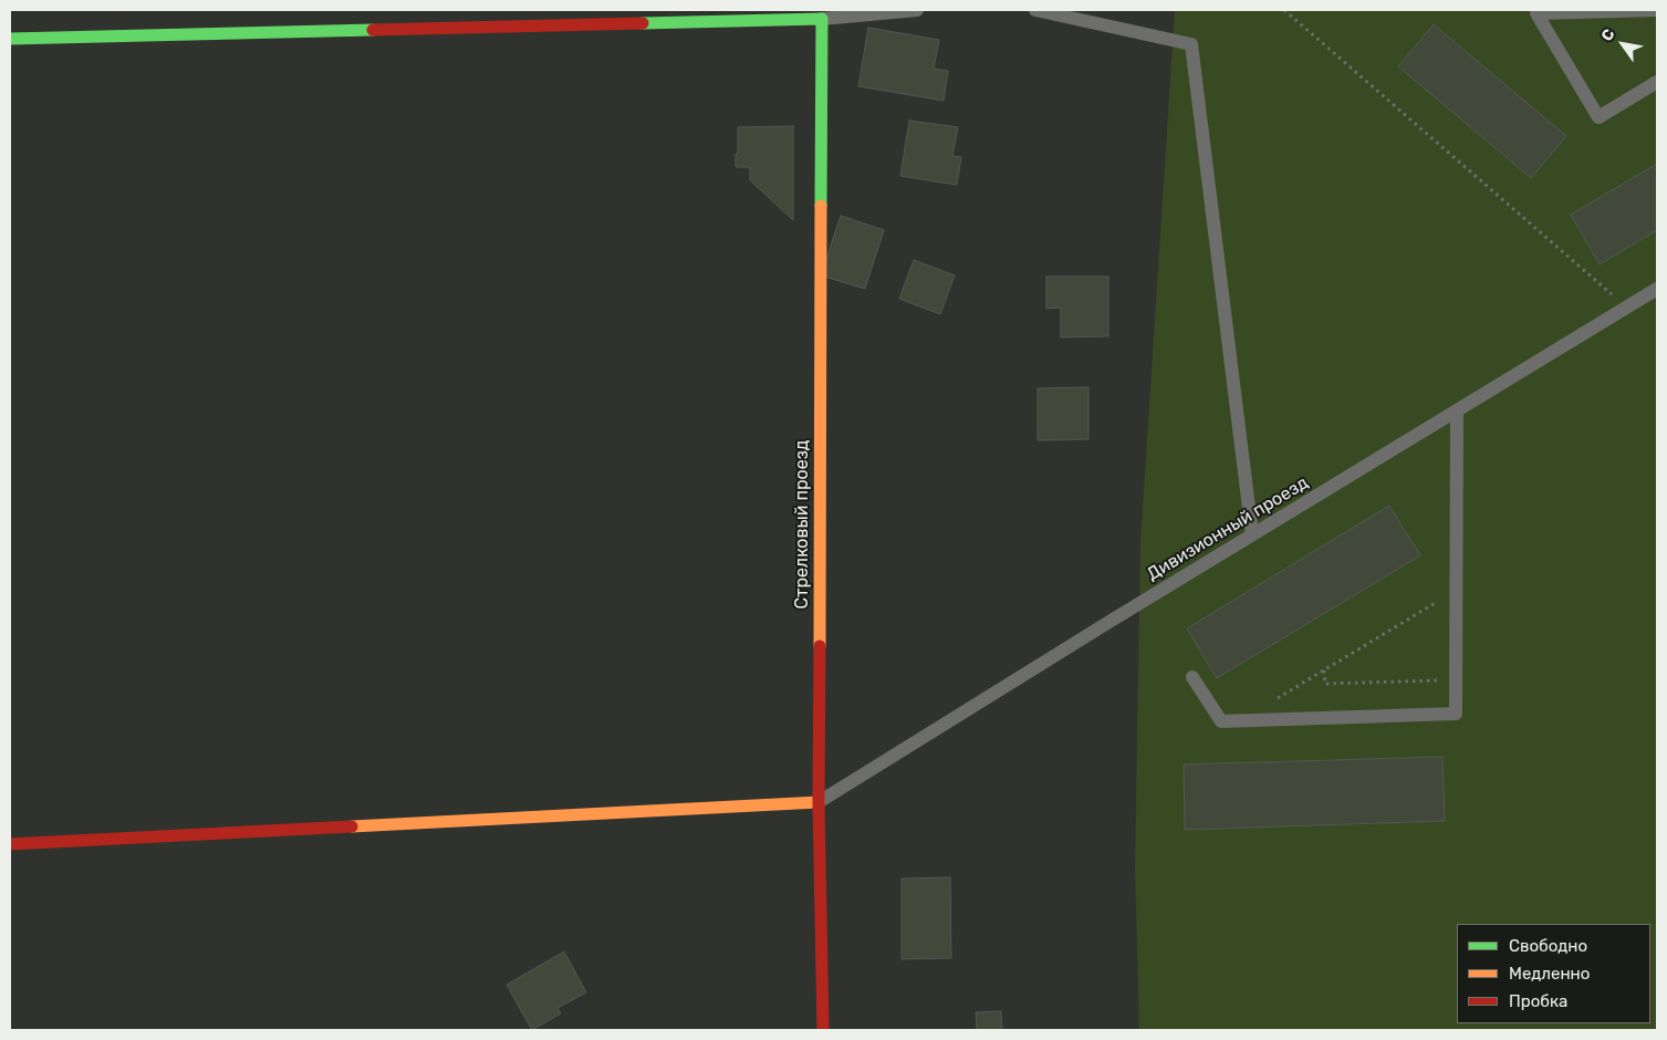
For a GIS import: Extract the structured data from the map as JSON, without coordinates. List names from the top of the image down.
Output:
{
  "streets": {
    "street": ["Стрелковый проезд"],
    "lane": ["Дивизионный проезд"]
  },
  "crossings": [
    ["Стрелковый проезд", "Дивизионный проезд"]
  ],
  "legend": ["Свободно", "Медленно", "Пробка"],
  "north": "top left"
}
